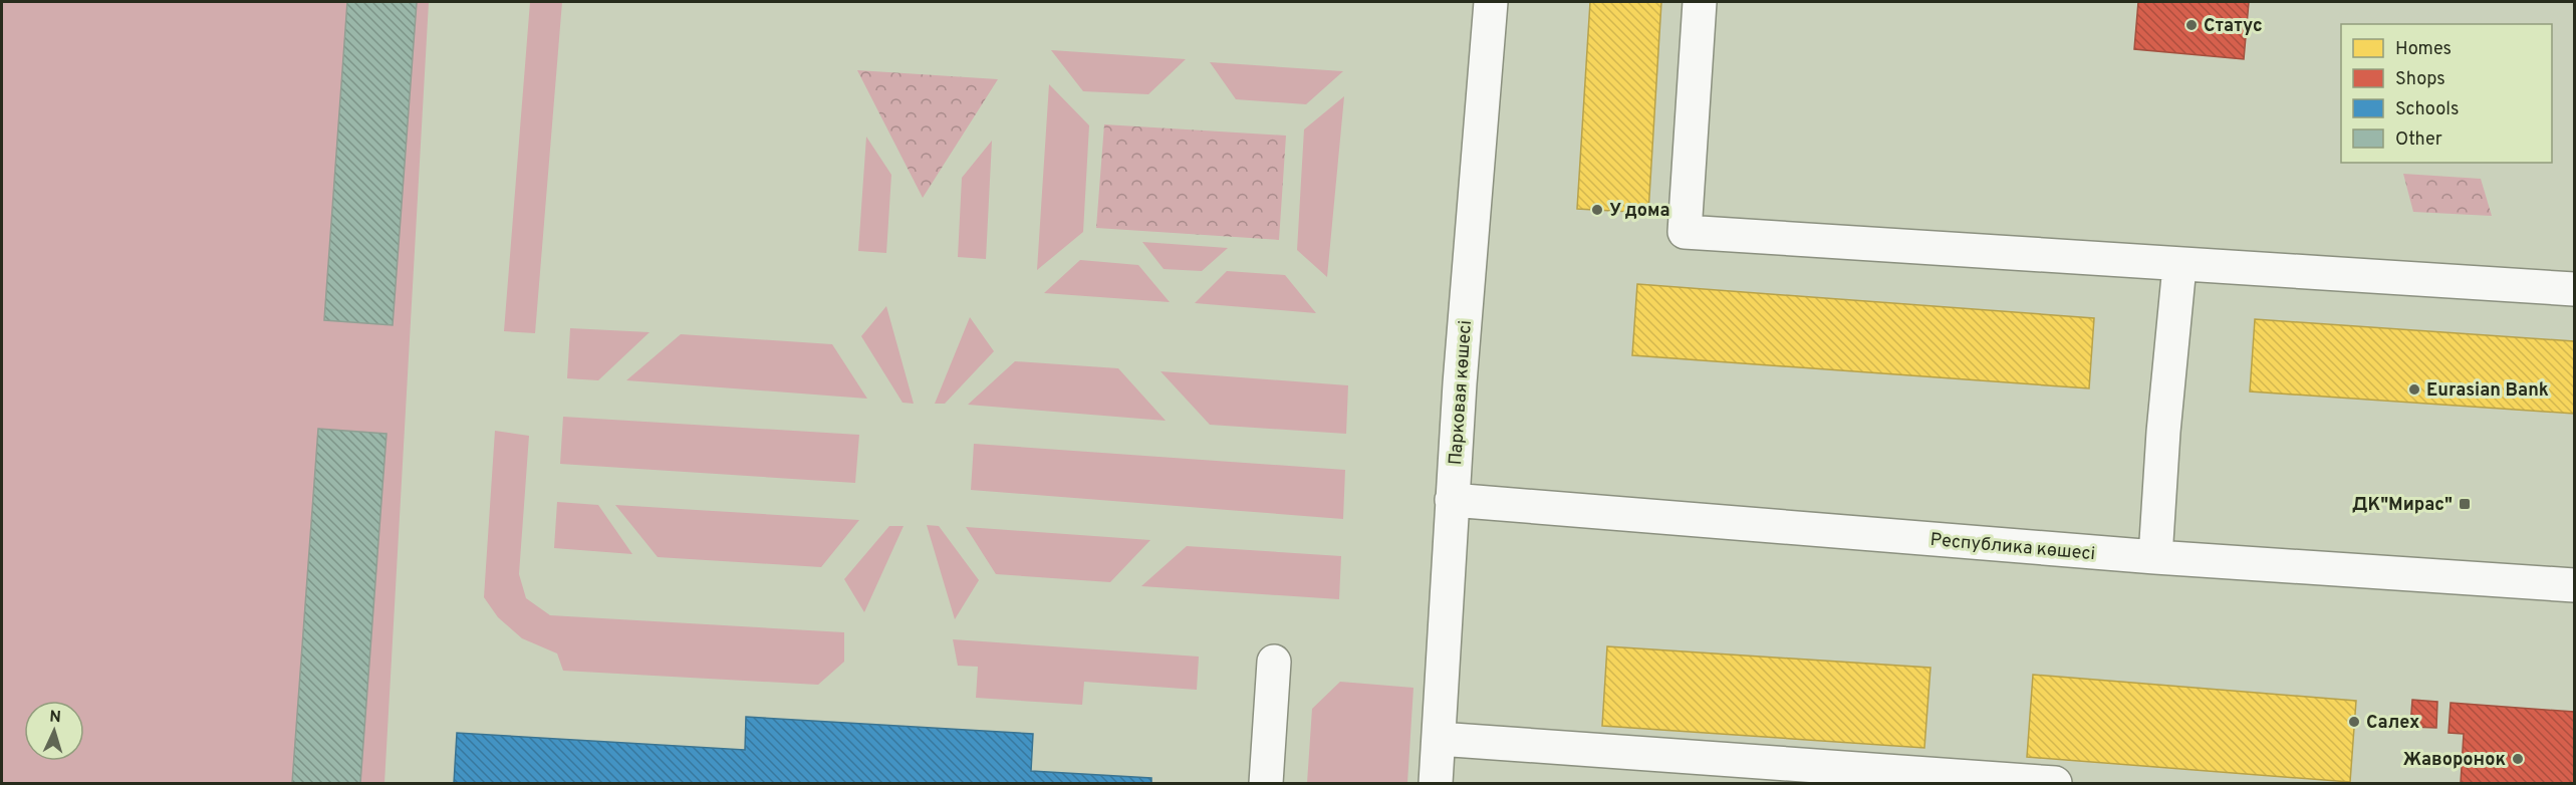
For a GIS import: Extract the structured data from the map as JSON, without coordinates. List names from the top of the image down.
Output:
{
  "streets": {
    "street": ["Парковая көшесі", "Республика көшесі"]
  },
  "crossings": [
    ["Парковая көшесі", "Республика көшесі"]
  ],
  "places": {
    "other": [
      "Статус",
      "У дома",
      "Eurasian Bank",
      "Салех",
      "Жаворонок"
    ],
    "transit": ["ДК\"Мирас\""]
  },
  "legend": [
    "Homes",
    "Shops",
    "Schools",
    "Other"
  ],
  "north": "top"
}
